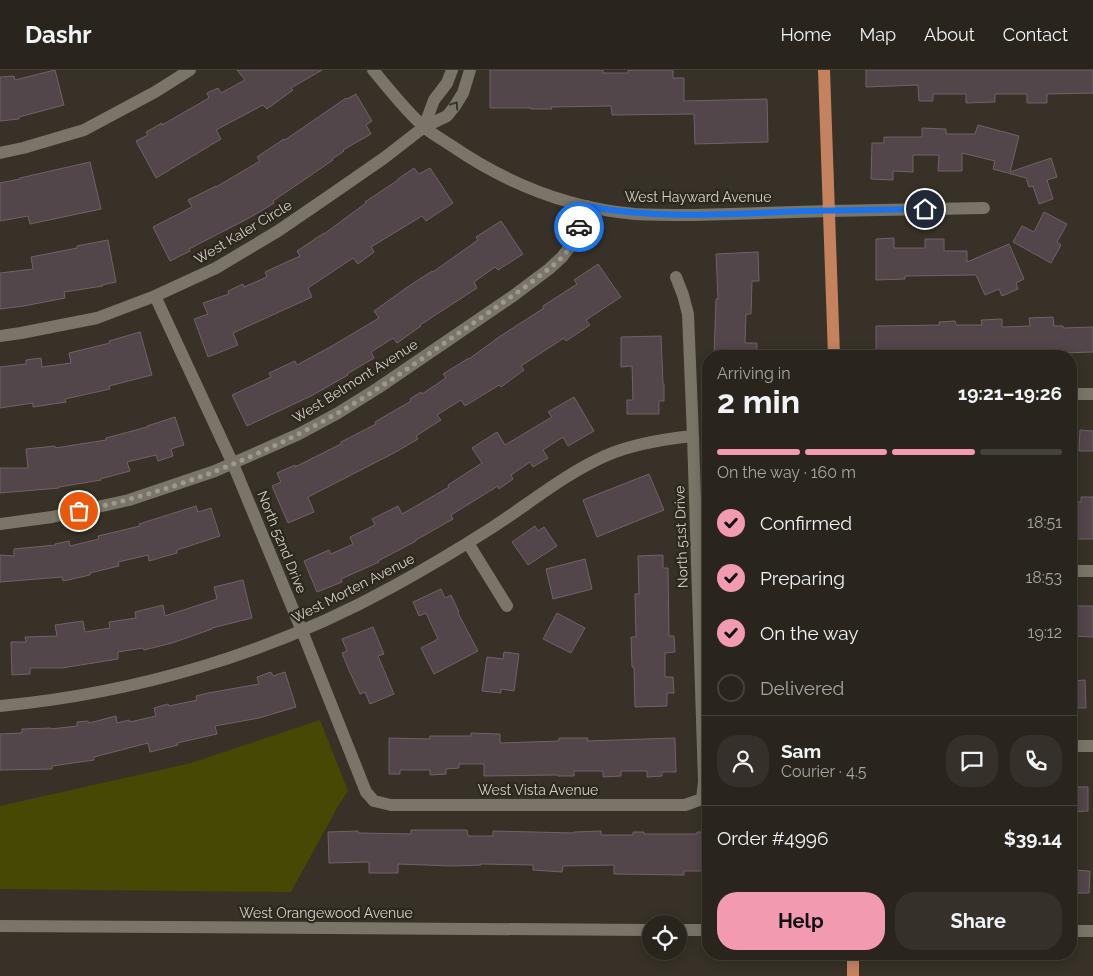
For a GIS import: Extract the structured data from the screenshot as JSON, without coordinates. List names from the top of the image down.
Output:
{
  "streets": {
    "street": [
      "West Hayward Avenue",
      "West Kaler Circle",
      "West Belmont Avenue",
      "North 51st Drive",
      "North 52nd Drive",
      "West Morten Avenue",
      "West Vista Avenue",
      "West Orangewood Avenue"
    ]
  },
  "crossings": [
    ["West Hayward Avenue", "West Kaler Circle"],
    ["West Hayward Avenue", "West Belmont Avenue"],
    ["West Kaler Circle", "North 52nd Drive"],
    ["West Belmont Avenue", "North 52nd Drive"],
    ["North 51st Drive", "West Morten Avenue"],
    ["North 52nd Drive", "West Morten Avenue"],
    ["North 52nd Drive", "West Vista Avenue"]
  ],
  "page": {
    "header": "Dashr",
    "nav": [
      "Home",
      "Map",
      "About",
      "Contact"
    ],
    "heading": ["2 min", "Arriving in", "19:21–19:26"],
    "panel": [
      "Sam",
      "Courier · 4.5",
      "Order #4996",
      "$39.14"
    ],
    "bar": "On the way · 160 m",
    "list": [
      ["Confirmed", "18:51"],
      ["Preparing", "18:53"],
      ["On the way", "19:12"],
      "Delivered"
    ],
    "buttons": ["Help", "Share"]
  }
}
